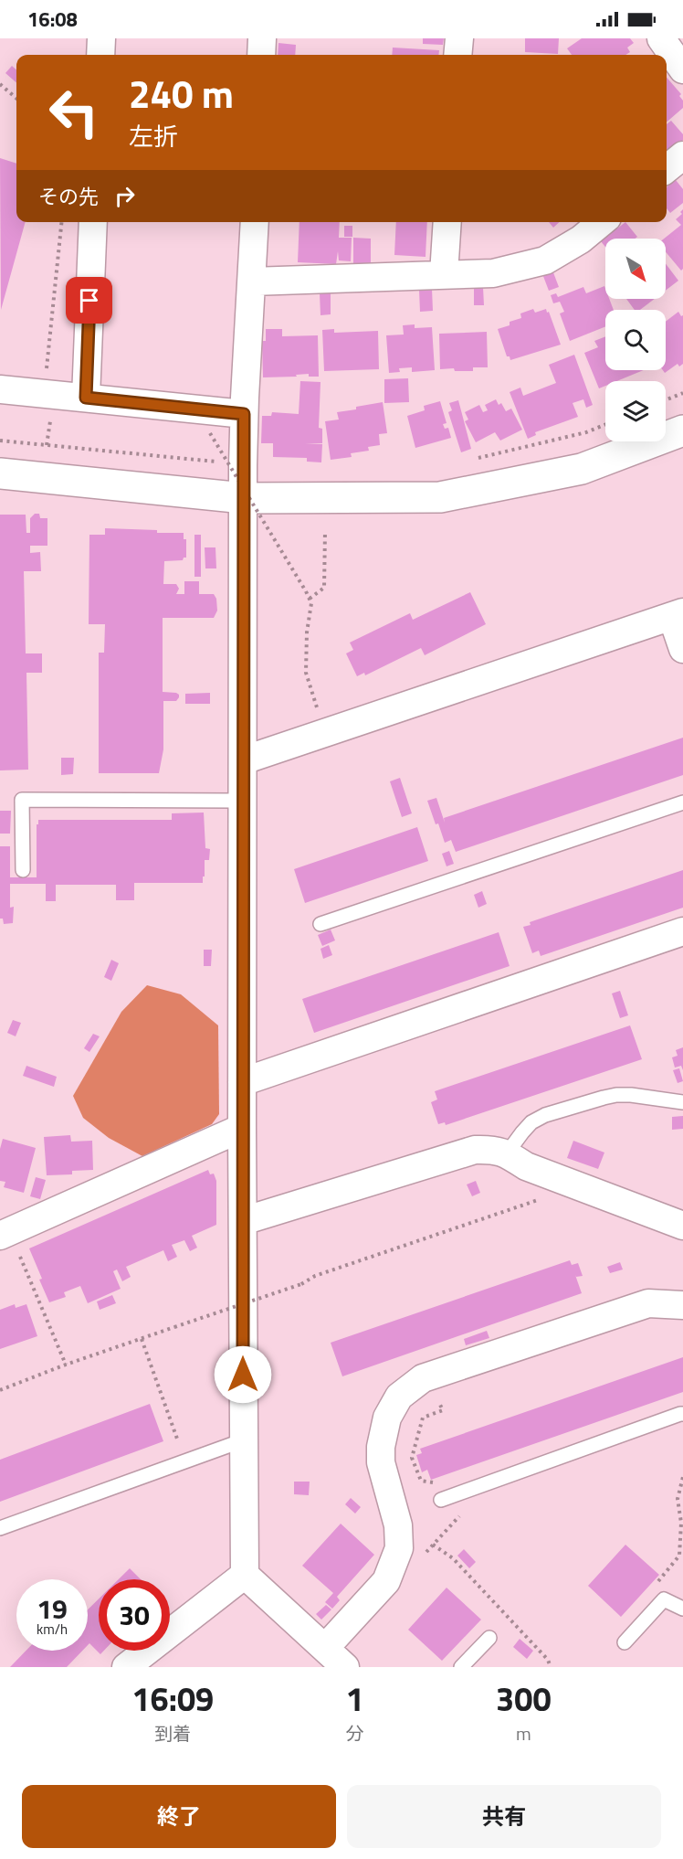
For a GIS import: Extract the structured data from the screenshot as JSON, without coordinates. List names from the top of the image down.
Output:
{
  "north": "bottom right",
  "page": {
    "status": "16:08",
    "turn": ["240 m", "左折"],
    "then": "その先",
    "speed": "19 km/h",
    "limit": "30",
    "eta": [
      "16:09",
      "到着",
      "1",
      "分",
      "300",
      "m"
    ],
    "buttons": ["終了", "共有"]
  }
}
